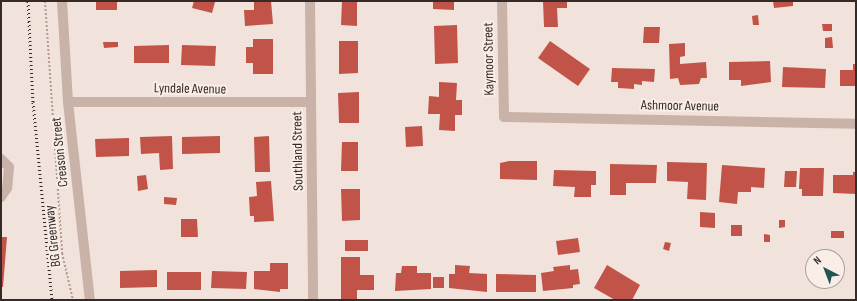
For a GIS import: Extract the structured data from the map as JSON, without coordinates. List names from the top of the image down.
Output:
{
  "streets": {
    "street": [
      "Kaymoor Street",
      "Lyndale Avenue",
      "Ashmoor Avenue",
      "Southland Street",
      "Creason Street"
    ],
    "path": ["BG Greenway"]
  },
  "crossings": [
    ["Kaymoor Street", "Ashmoor Avenue"],
    ["Lyndale Avenue", "Southland Street"],
    ["Lyndale Avenue", "Creason Street"]
  ],
  "north": "top left"
}
